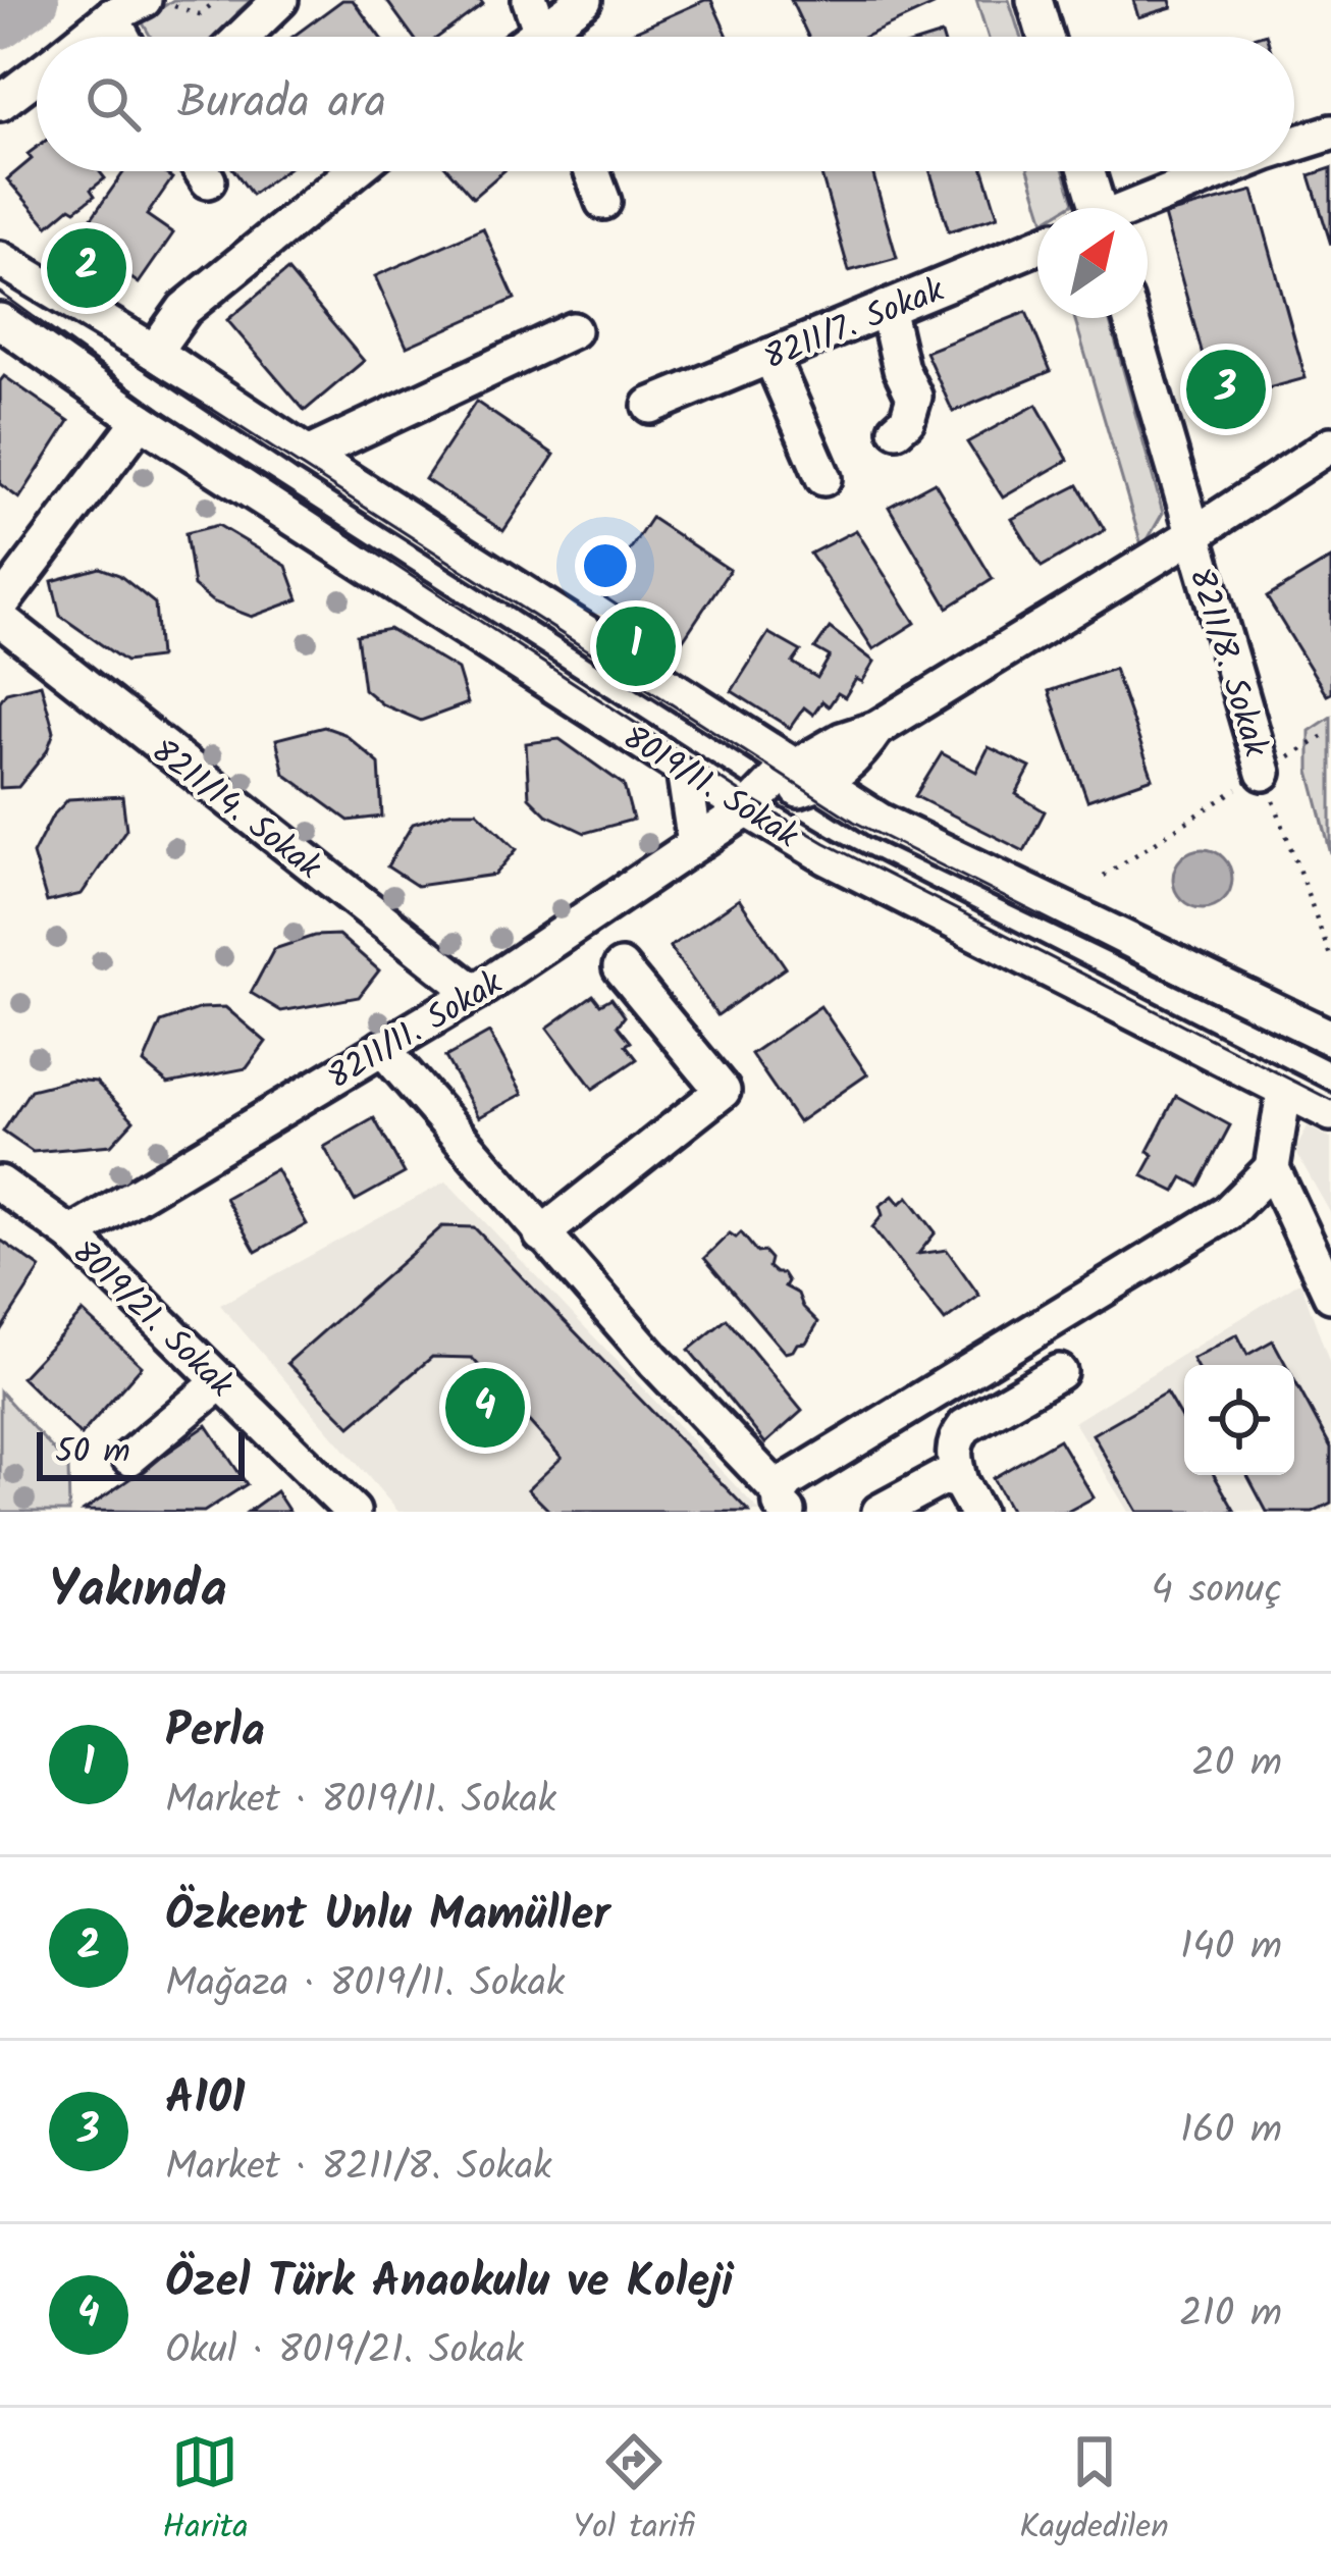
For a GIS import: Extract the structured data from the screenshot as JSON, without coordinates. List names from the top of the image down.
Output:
{
  "streets": {
    "street": [
      "8211/7. Sokak",
      "8211/8. Sokak",
      "8019/11. Sokak",
      "8211/14. Sokak",
      "8211/11. Sokak",
      "8019/21. Sokak"
    ]
  },
  "crossings": [
    ["8211/8. Sokak", "8211/11. Sokak"],
    ["8019/11. Sokak", "8211/11. Sokak"],
    ["8211/14. Sokak", "8211/11. Sokak"],
    ["8211/11. Sokak", "8019/21. Sokak"]
  ],
  "scale_bar": "50 m",
  "north": "top right",
  "page": {
    "search": "Burada ara",
    "pins": [
      "2",
      "3",
      "1",
      "4"
    ],
    "scale": "50 m",
    "heading": ["Yakında", "4 sonuç"],
    "list": [
      {
        "mark": "1",
        "name": "Perla",
        "note": "Market · 8019/11. Sokak",
        "value": "20 m"
      },
      {
        "mark": "2",
        "name": "Özkent Unlu Mamüller",
        "note": "Mağaza · 8019/11. Sokak",
        "value": "140 m"
      },
      {
        "mark": "3",
        "name": "A101",
        "note": "Market · 8211/8. Sokak",
        "value": "160 m"
      },
      {
        "mark": "4",
        "name": "Özel Türk Anaokulu ve Koleji",
        "note": "Okul · 8019/21. Sokak",
        "value": "210 m"
      }
    ],
    "nav": ["Harita", "Yol tarifi", "Kaydedilen"]
  }
}
